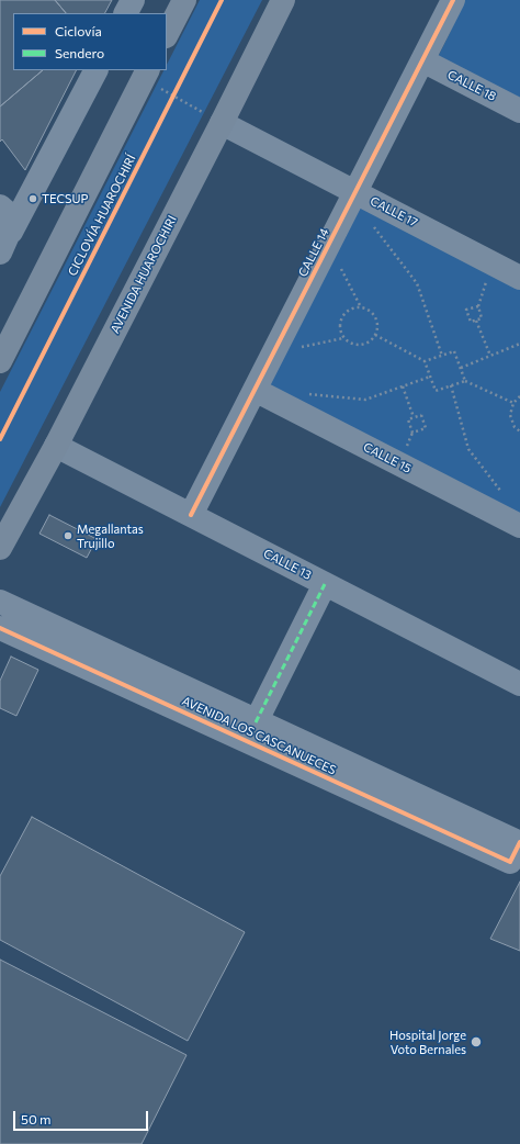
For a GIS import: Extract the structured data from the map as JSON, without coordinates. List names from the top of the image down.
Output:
{
  "streets": {
    "main road": ["AVENIDA HUAROCHIRI"],
    "street": [
      "CALLE 18",
      "CALLE 17",
      "CALLE 14",
      "CALLE 15",
      "CALLE 13",
      "AVENIDA LOS CASCANUECES"
    ],
    "cycle path": ["CICLOVÍA HUAROCHIRÍ"]
  },
  "crossings": [
    ["CALLE 18", "CALLE 14"],
    ["CALLE 17", "CALLE 14"],
    ["CALLE 17", "AVENIDA HUAROCHIRI"],
    ["CALLE 14", "CALLE 15"],
    ["CALLE 14", "CALLE 13"],
    ["AVENIDA HUAROCHIRI", "CALLE 13"]
  ],
  "places": ["TECSUP", "Megallantas Trujillo", "Hospital Jorge Voto Bernales"],
  "legend": ["Ciclovía", "Sendero"],
  "scale_bar": "50 m"
}
